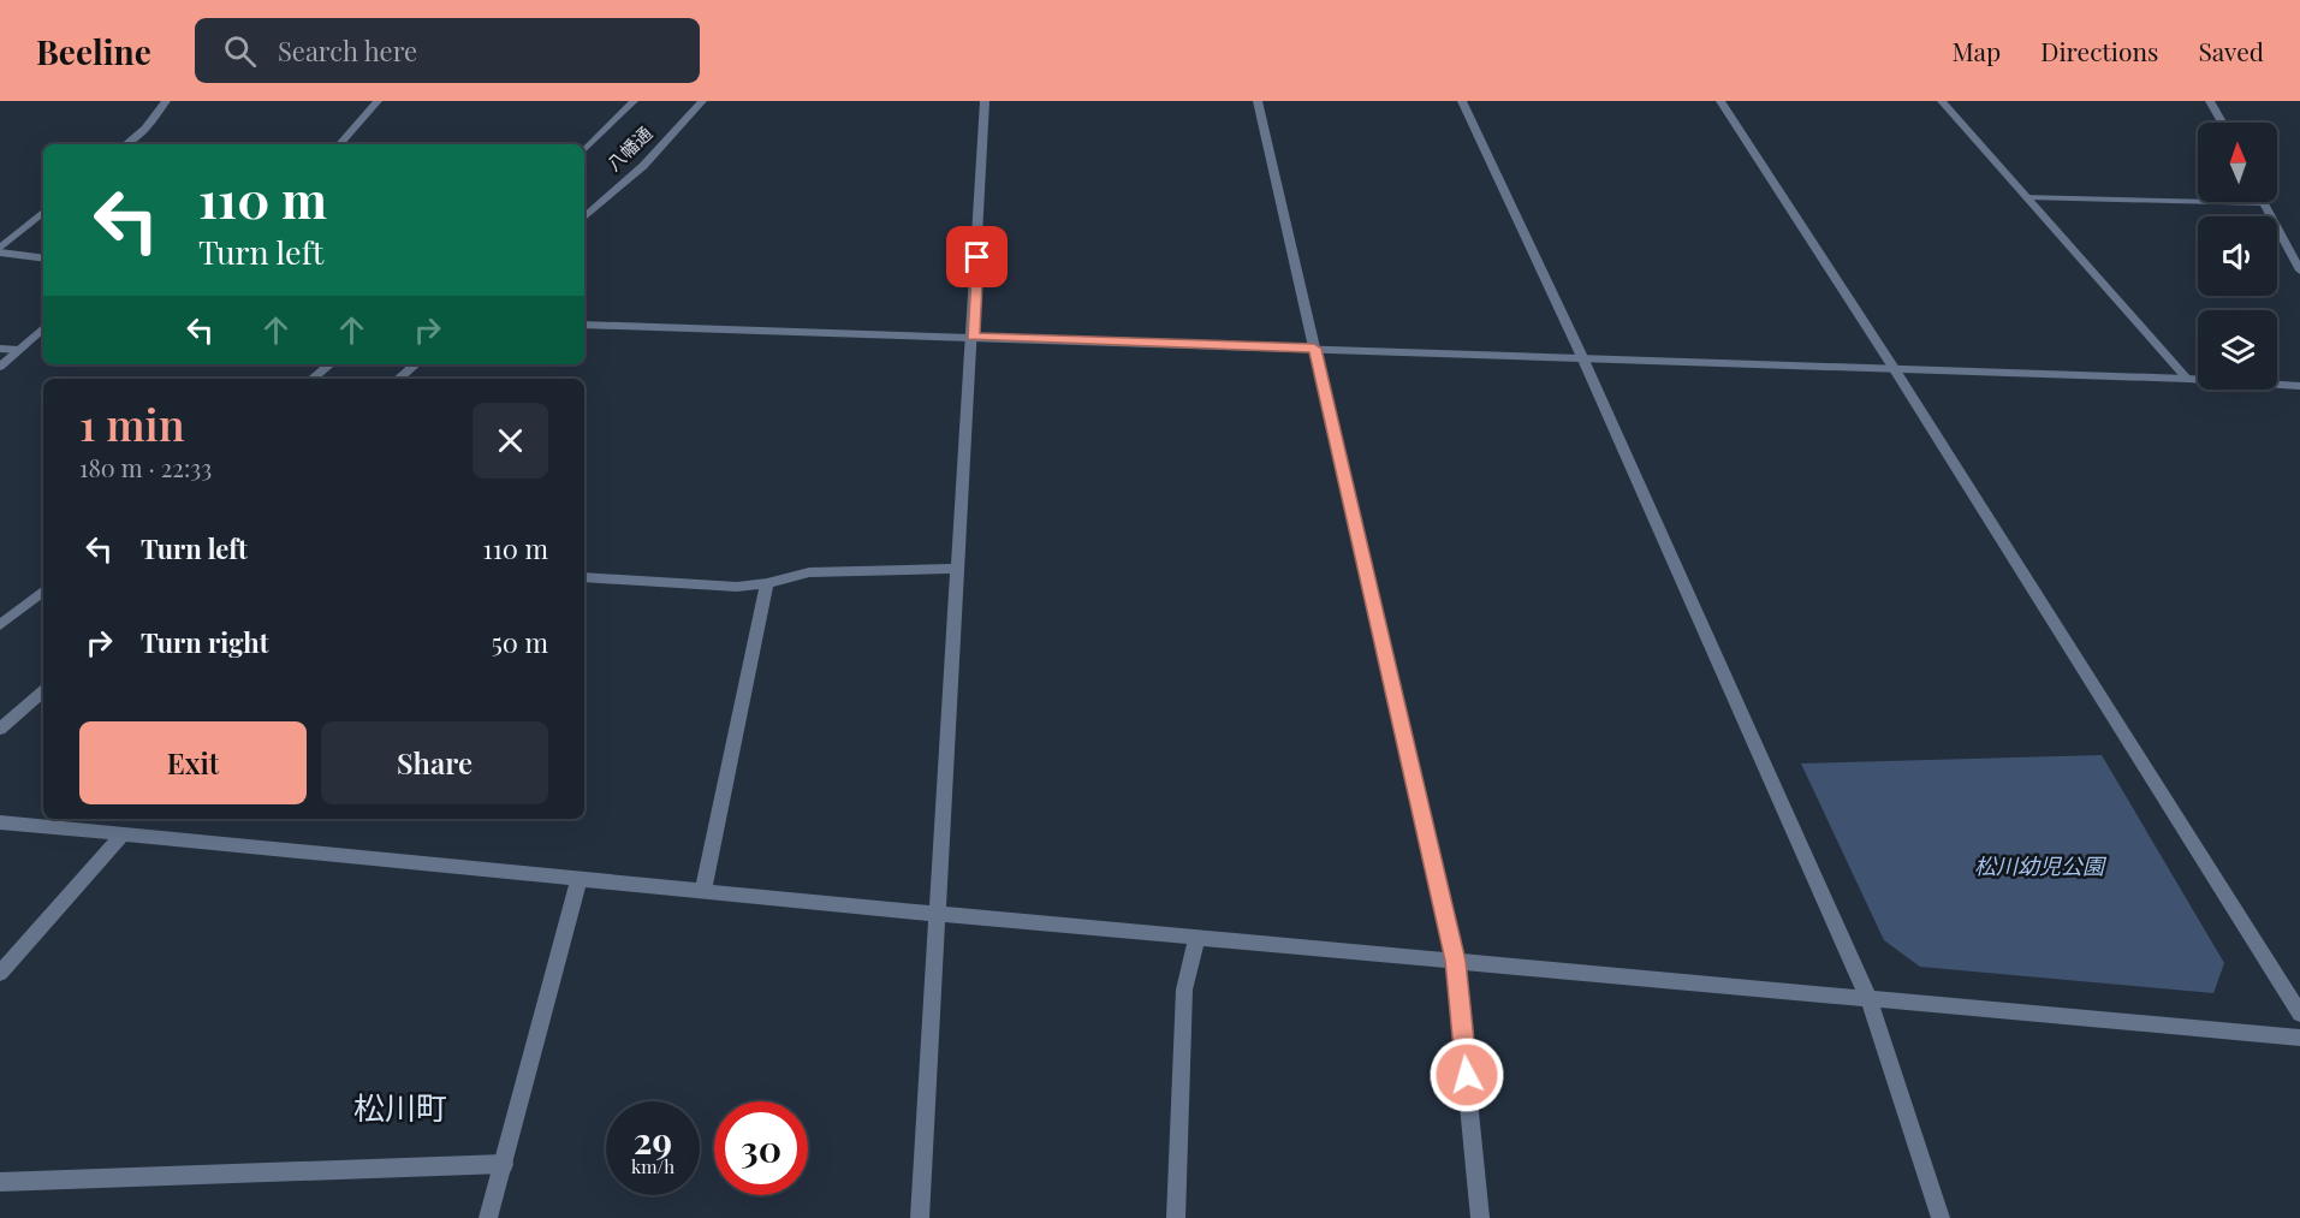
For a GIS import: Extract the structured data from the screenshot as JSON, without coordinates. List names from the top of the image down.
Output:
{
  "streets": {
    "street": ["八幡通"]
  },
  "districts": ["松川町"],
  "parks": ["松川幼児公園"],
  "north": "top",
  "page": {
    "header": "Beeline",
    "search": "Search here",
    "nav": ["Map", "Directions", "Saved"],
    "turn": ["110 m", "Turn left"],
    "heading": ["1 min", "180 m · 22:33"],
    "list": [
      {
        "name": "Turn left",
        "value": "110 m"
      },
      {
        "name": "Turn right",
        "value": "50 m"
      }
    ],
    "buttons": ["Exit", "Share"],
    "speed": "29 km/h",
    "limit": "30"
  }
}
